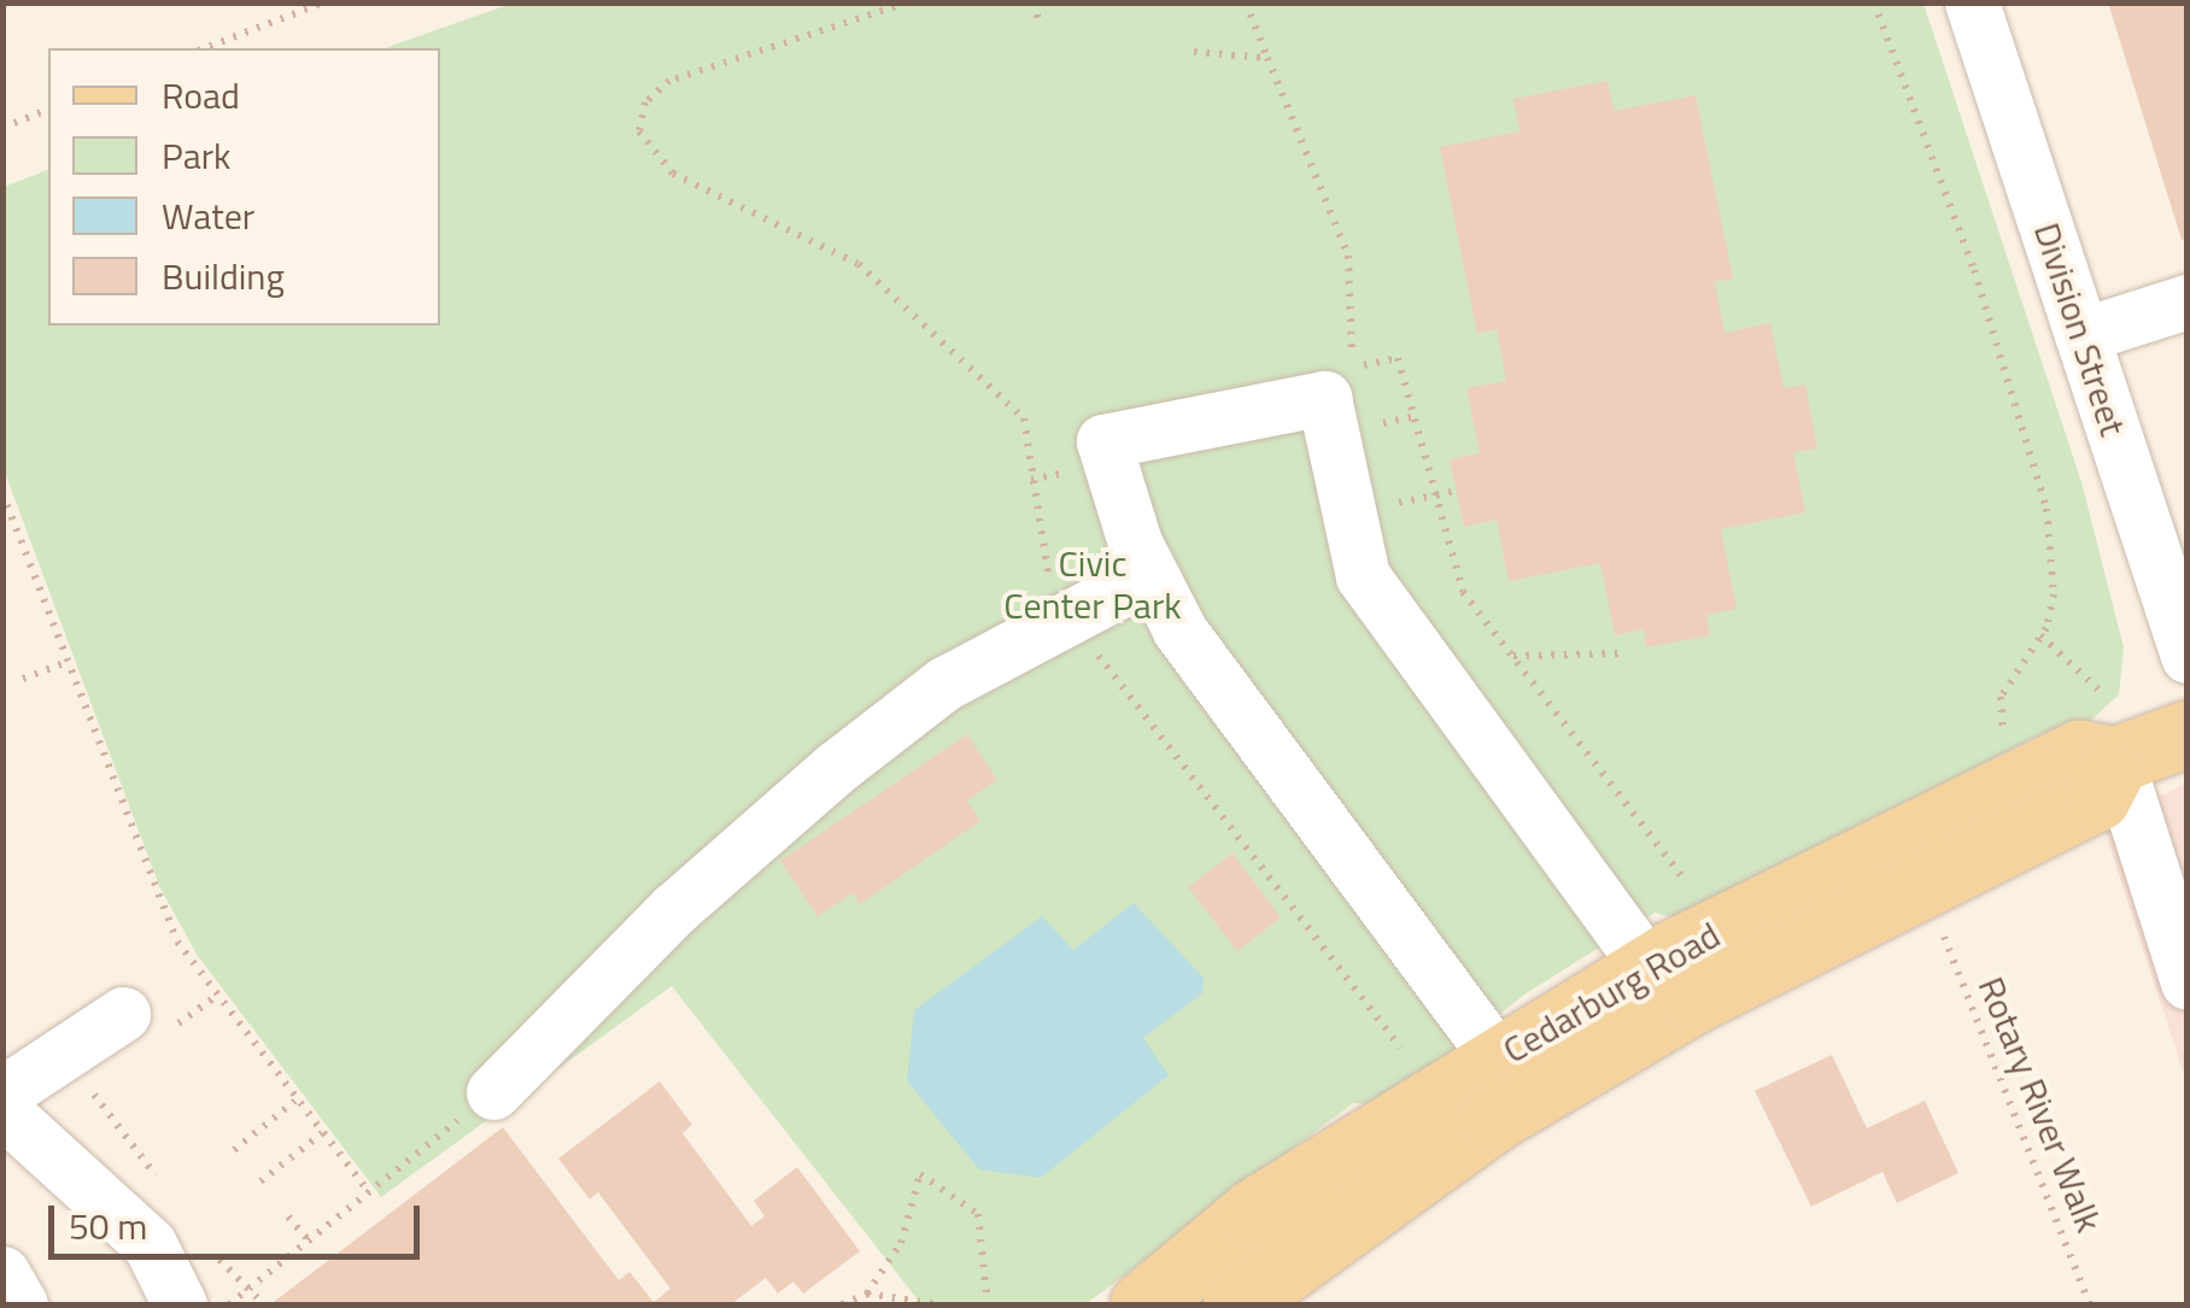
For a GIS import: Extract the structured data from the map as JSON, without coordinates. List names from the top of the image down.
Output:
{
  "streets": {
    "main road": ["Cedarburg Road"],
    "street": ["Division Street"],
    "path": ["Rotary River Walk"]
  },
  "parks": ["Civic Center Park"],
  "legend": [
    "Road",
    "Park",
    "Water",
    "Building"
  ],
  "scale_bar": "50 m"
}
